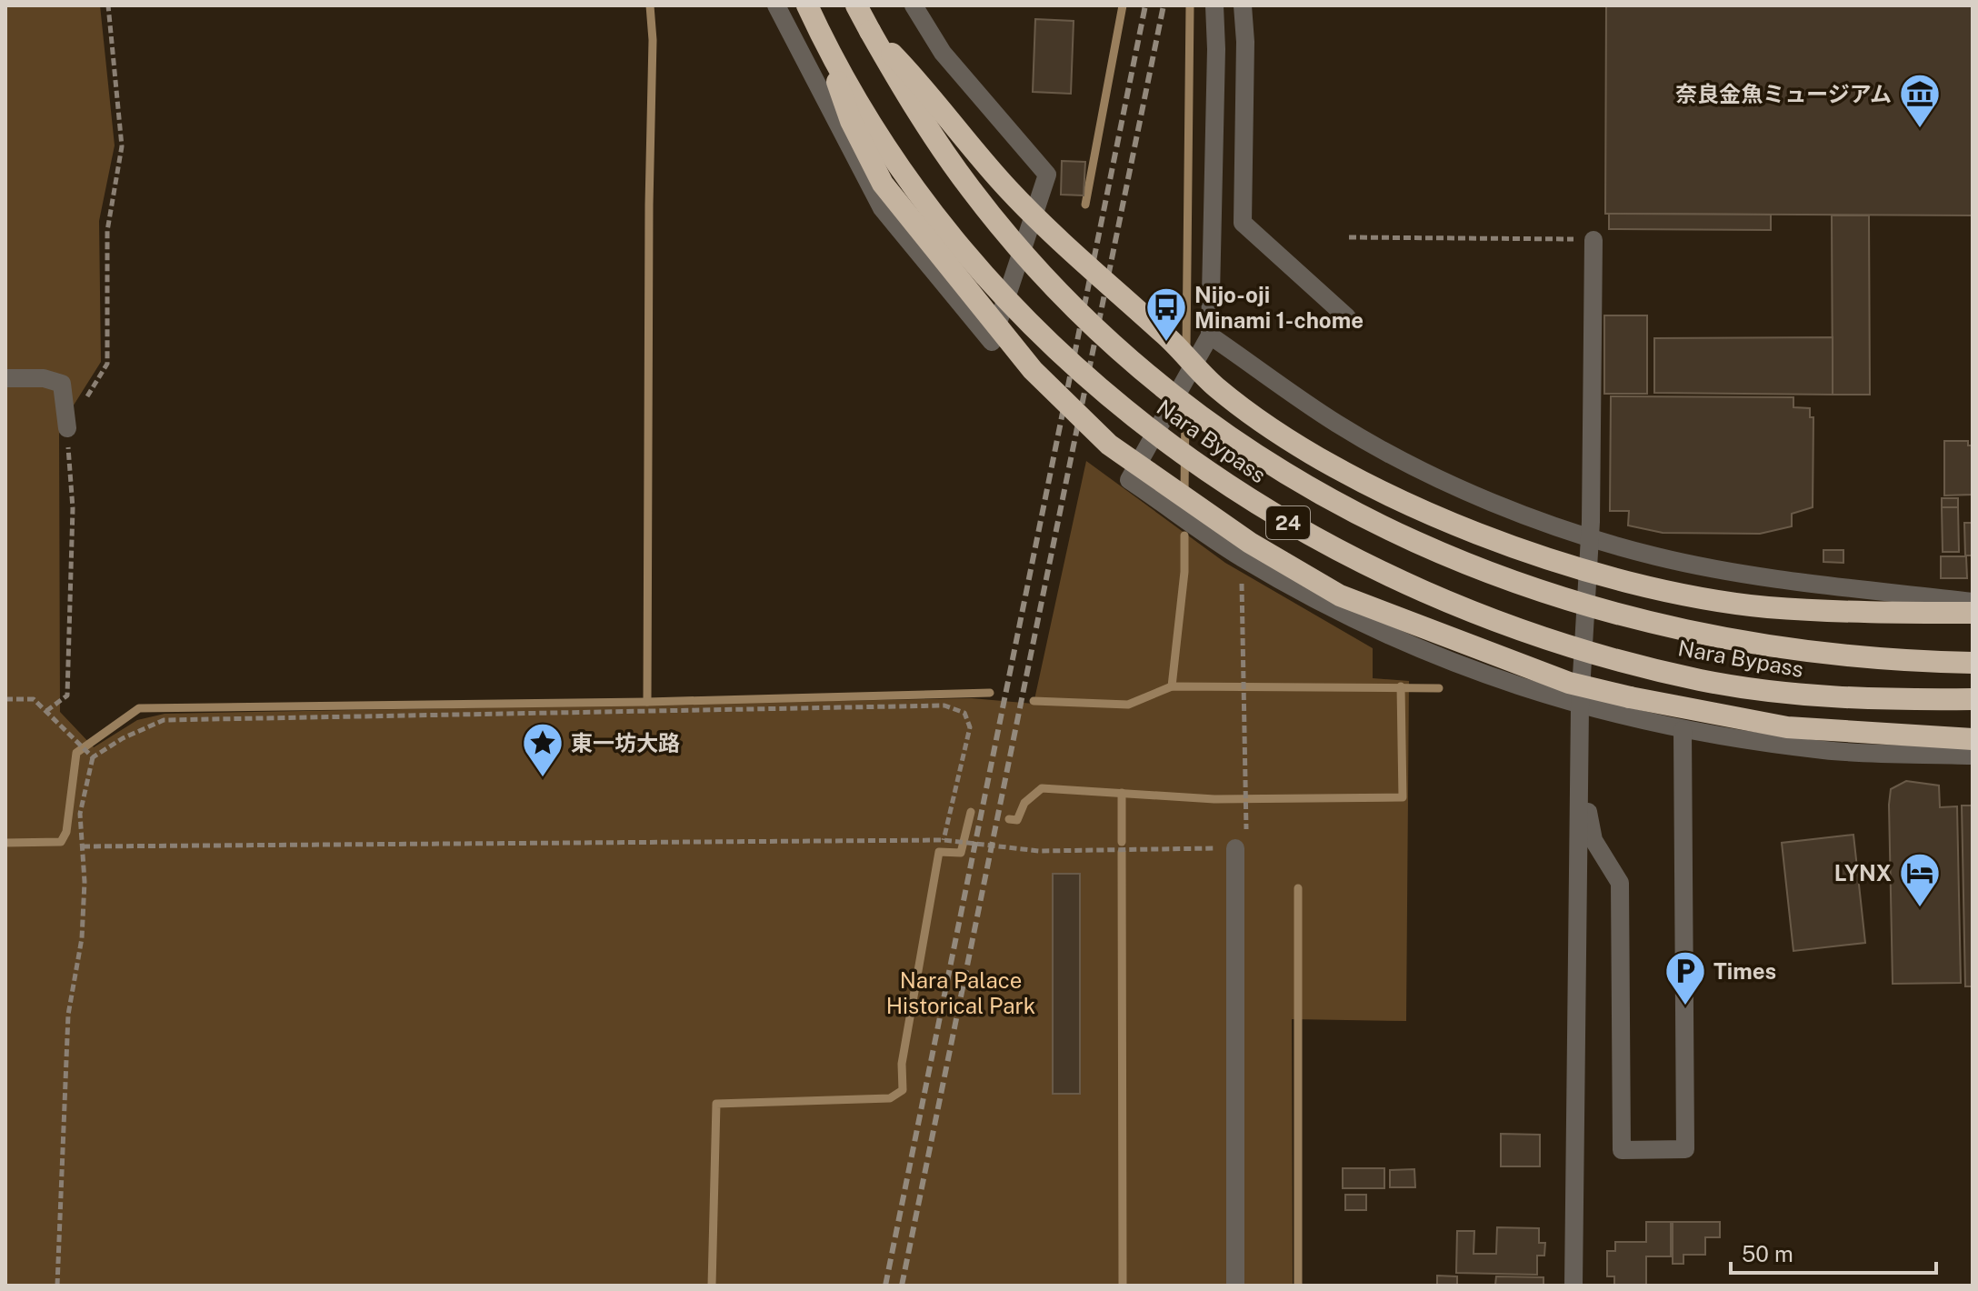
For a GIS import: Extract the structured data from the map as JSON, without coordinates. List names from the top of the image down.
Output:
{
  "streets": {
    "highway": ["Nara Bypass", "24"]
  },
  "crossings": [
    ["Nara Bypass", "24"]
  ],
  "parks": ["Nara Palace Historical Park"],
  "places": {
    "museum": ["奈良金魚ミュージアム"],
    "bus stop": ["Nijo-oji Minami 1-chome"],
    "place": ["東一坊大路"],
    "hotel": ["LYNX"],
    "parking": ["Times"]
  },
  "scale_bar": "50 m"
}
